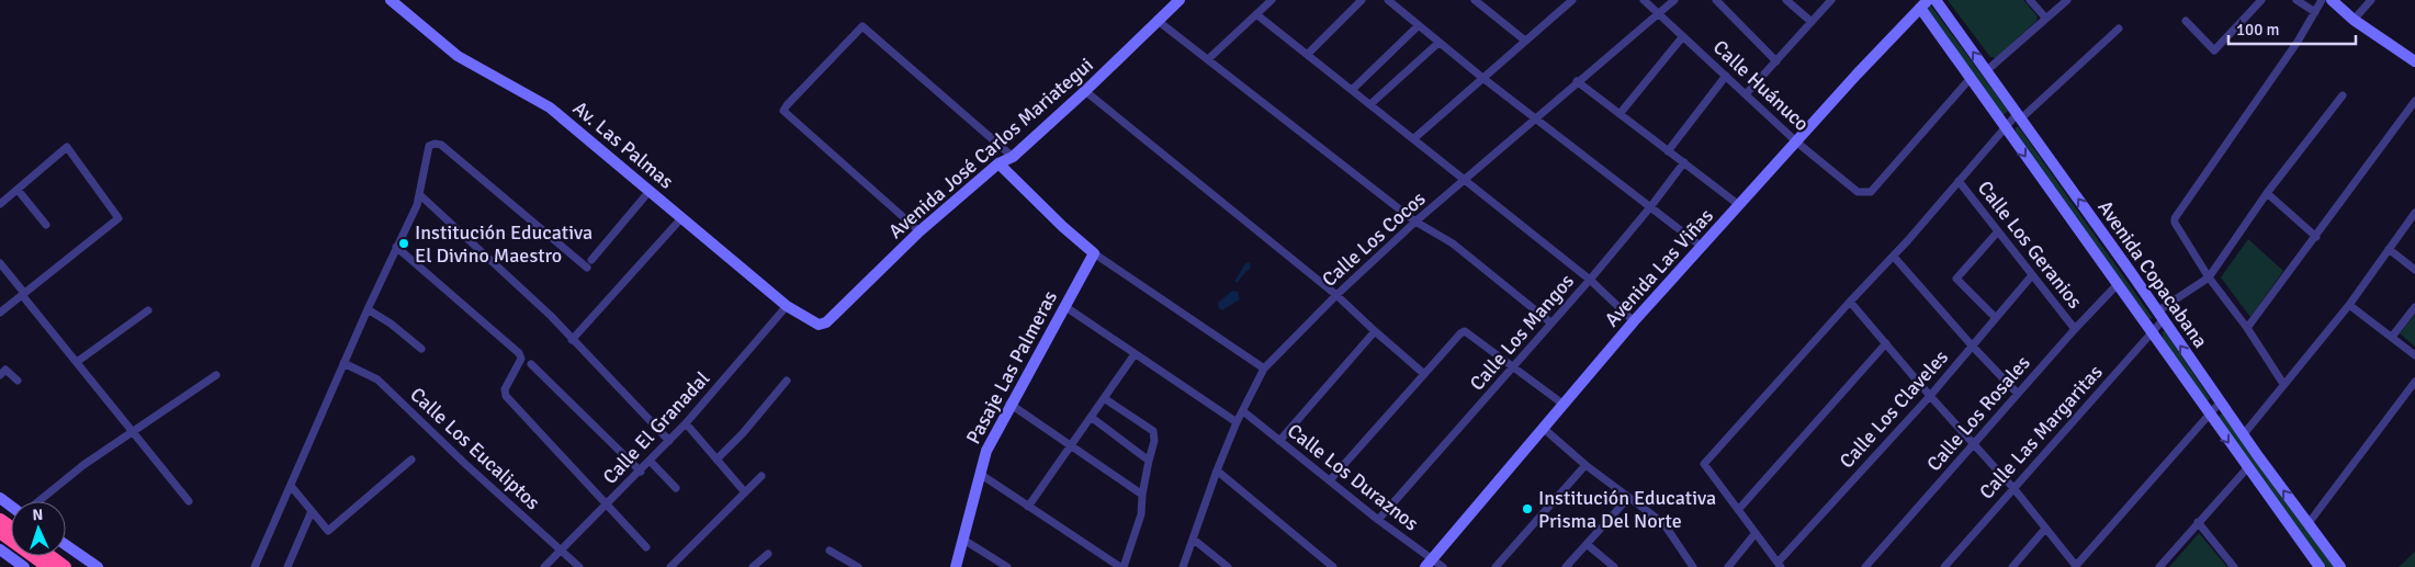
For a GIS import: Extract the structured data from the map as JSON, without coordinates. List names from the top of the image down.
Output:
{
  "streets": {
    "street": [
      "Calle Huánuco",
      "Av. Las Palmas",
      "Avenida José Carlos Mariategui",
      "Calle Los Cocos",
      "Calle Los Geranios",
      "Avenida Las Viñas",
      "Avenida Copacabana",
      "Calle Los Mangos",
      "Pasaje Las Palmeras",
      "Calle Los Claveles",
      "Calle Los Rosales",
      "Calle El Granadal",
      "Calle Las Margaritas",
      "Calle Los Eucaliptos",
      "Calle Los Duraznos"
    ]
  },
  "crossings": [
    ["Calle Huánuco", "Calle Los Cocos"],
    ["Calle Huánuco", "Avenida Las Viñas"],
    ["Calle Huánuco", "Avenida Copacabana"],
    ["Av. Las Palmas", "Avenida José Carlos Mariategui"],
    ["Av. Las Palmas", "Calle El Granadal"],
    ["Calle Los Cocos", "Calle Los Duraznos"],
    ["Calle Los Geranios", "Calle Los Claveles"],
    ["Calle Los Geranios", "Calle Los Rosales"],
    ["Avenida Las Viñas", "Avenida Copacabana"],
    ["Avenida Las Viñas", "Calle Los Duraznos"],
    ["Avenida Copacabana", "Calle Los Rosales"],
    ["Avenida Copacabana", "Calle Las Margaritas"],
    ["Calle Los Mangos", "Calle Los Duraznos"],
    ["Calle El Granadal", "Calle Los Eucaliptos"]
  ],
  "places": ["Institución Educativa El Divino Maestro", "Institución Educativa Prisma Del Norte"],
  "scale_bar": "100 m",
  "north": "top"
}
